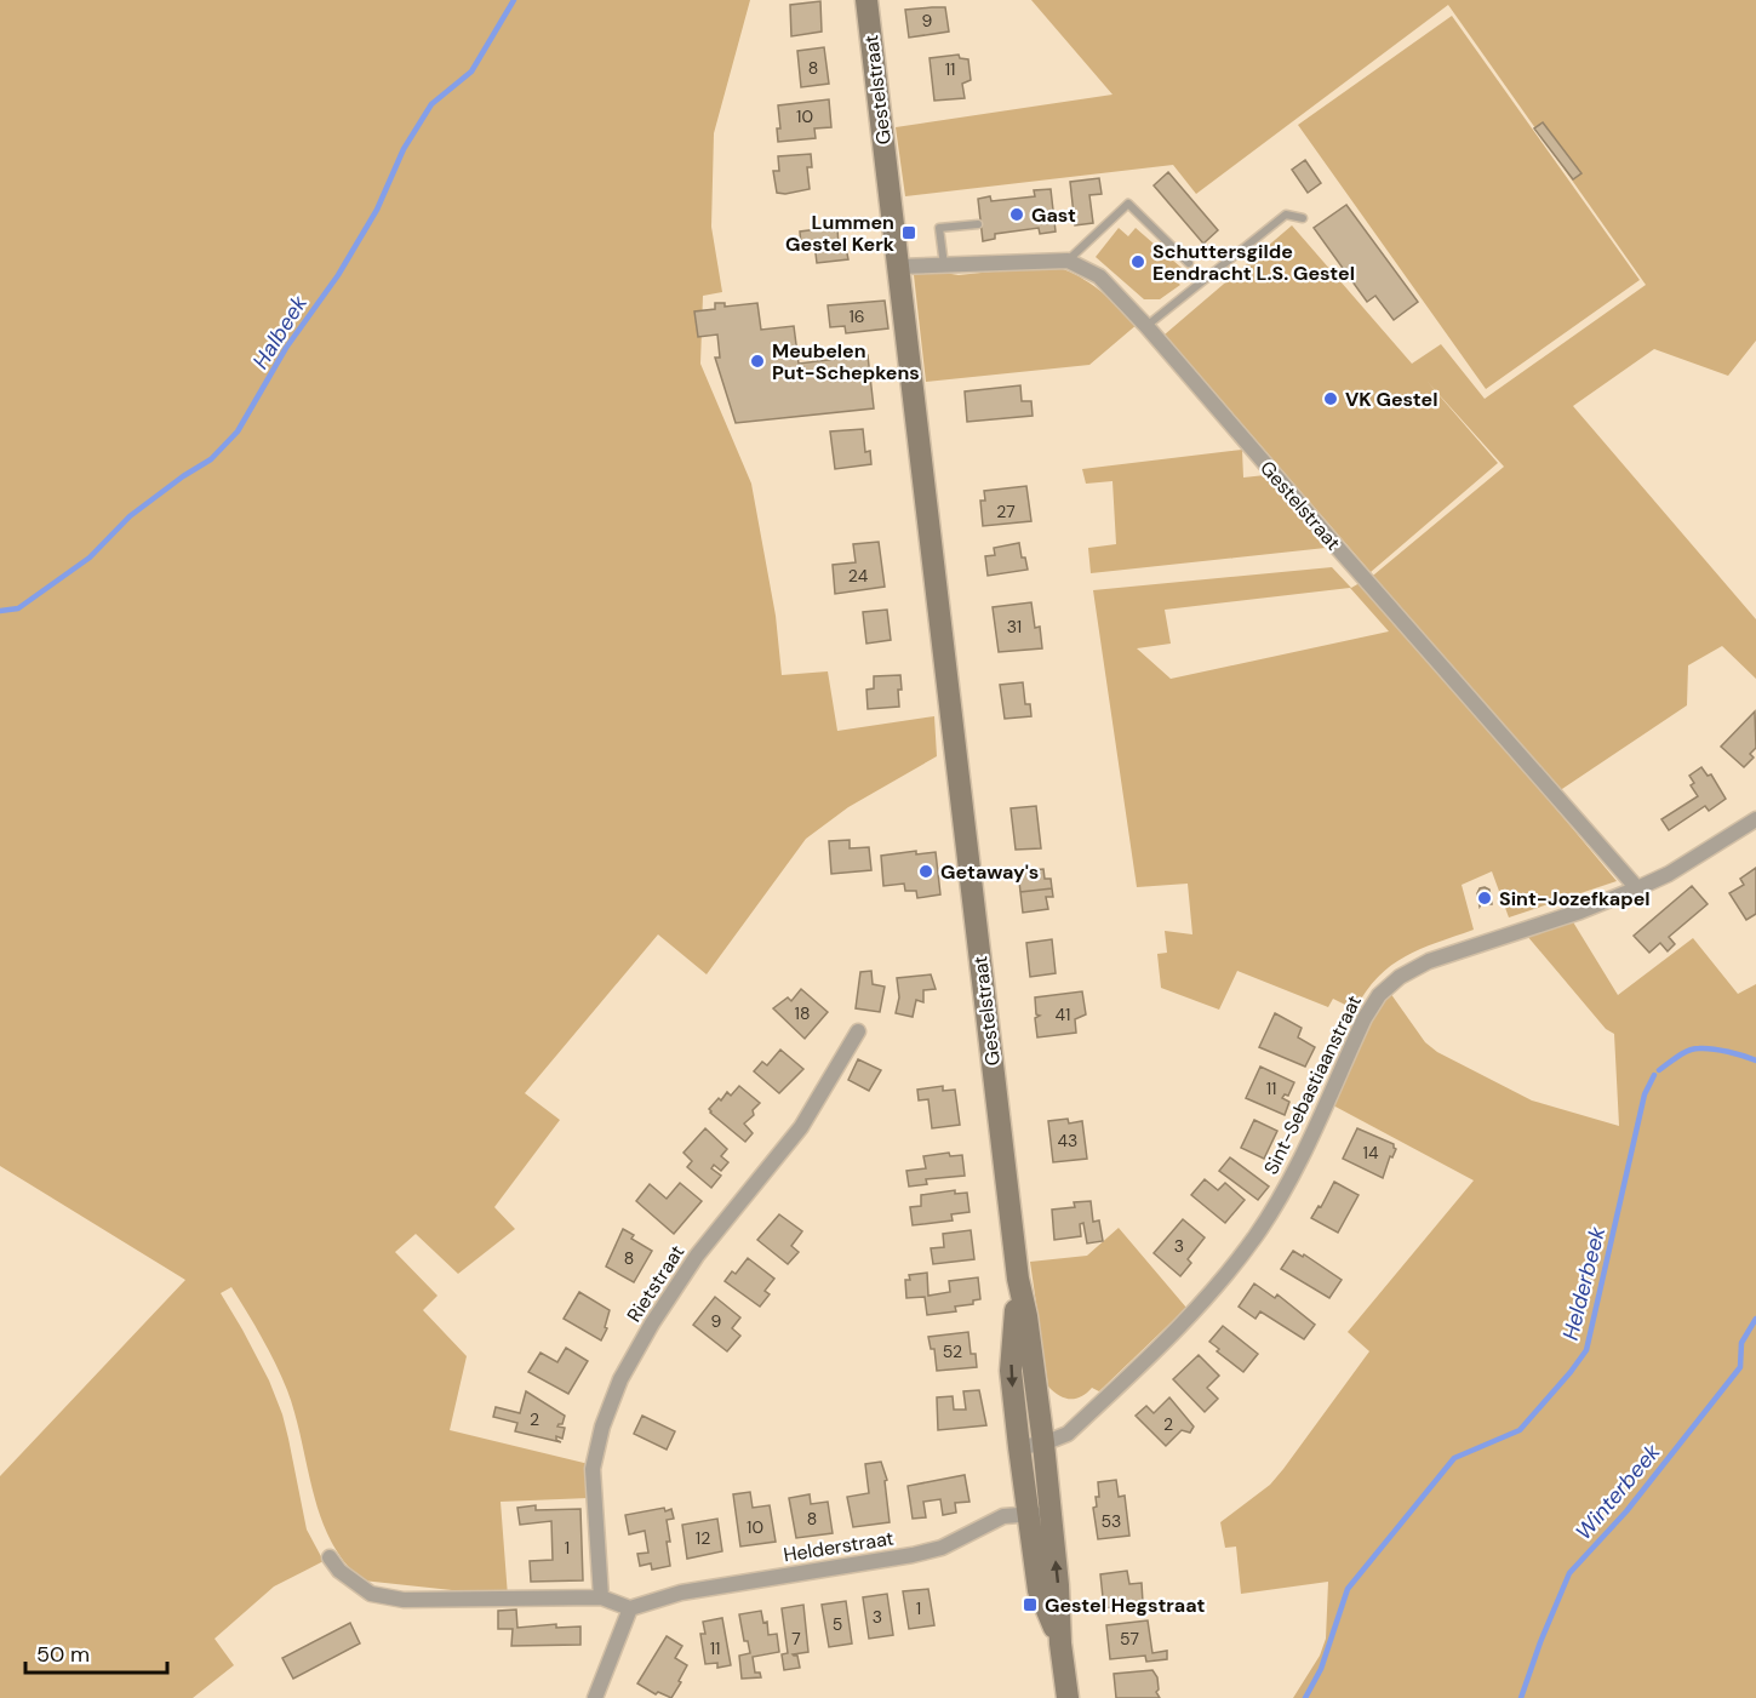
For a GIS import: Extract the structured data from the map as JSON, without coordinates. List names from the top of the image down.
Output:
{
  "streets": {
    "main road": ["Gestelstraat"],
    "street": ["Sint-Sebastiaanstraat", "Rietstraat", "Helderstraat"]
  },
  "crossings": [
    ["Gestelstraat", "Sint-Sebastiaanstraat"],
    ["Gestelstraat", "Helderstraat"]
  ],
  "water": ["Halbeek", "Helderbeek", "Winterbeek"],
  "places": {
    "other": [
      "Gast",
      "Schuttersgilde Eendracht L.S. Gestel",
      "Meubelen Put-Schepkens",
      "VK Gestel",
      "Getaway's",
      "Sint-Jozefkapel"
    ],
    "transit": ["Lummen Gestel Kerk", "Gestel Hegstraat"]
  },
  "house_numbers": [
    "9",
    "8",
    "11",
    "10",
    "16",
    "27",
    "24",
    "31",
    "18",
    "41",
    "11",
    "43",
    "14",
    "3",
    "8",
    "9",
    "52",
    "2",
    "2",
    "8",
    "53",
    "10",
    "12",
    "1",
    "1",
    "3",
    "5",
    "7",
    "57",
    "11"
  ],
  "scale_bar": "50 m"
}
